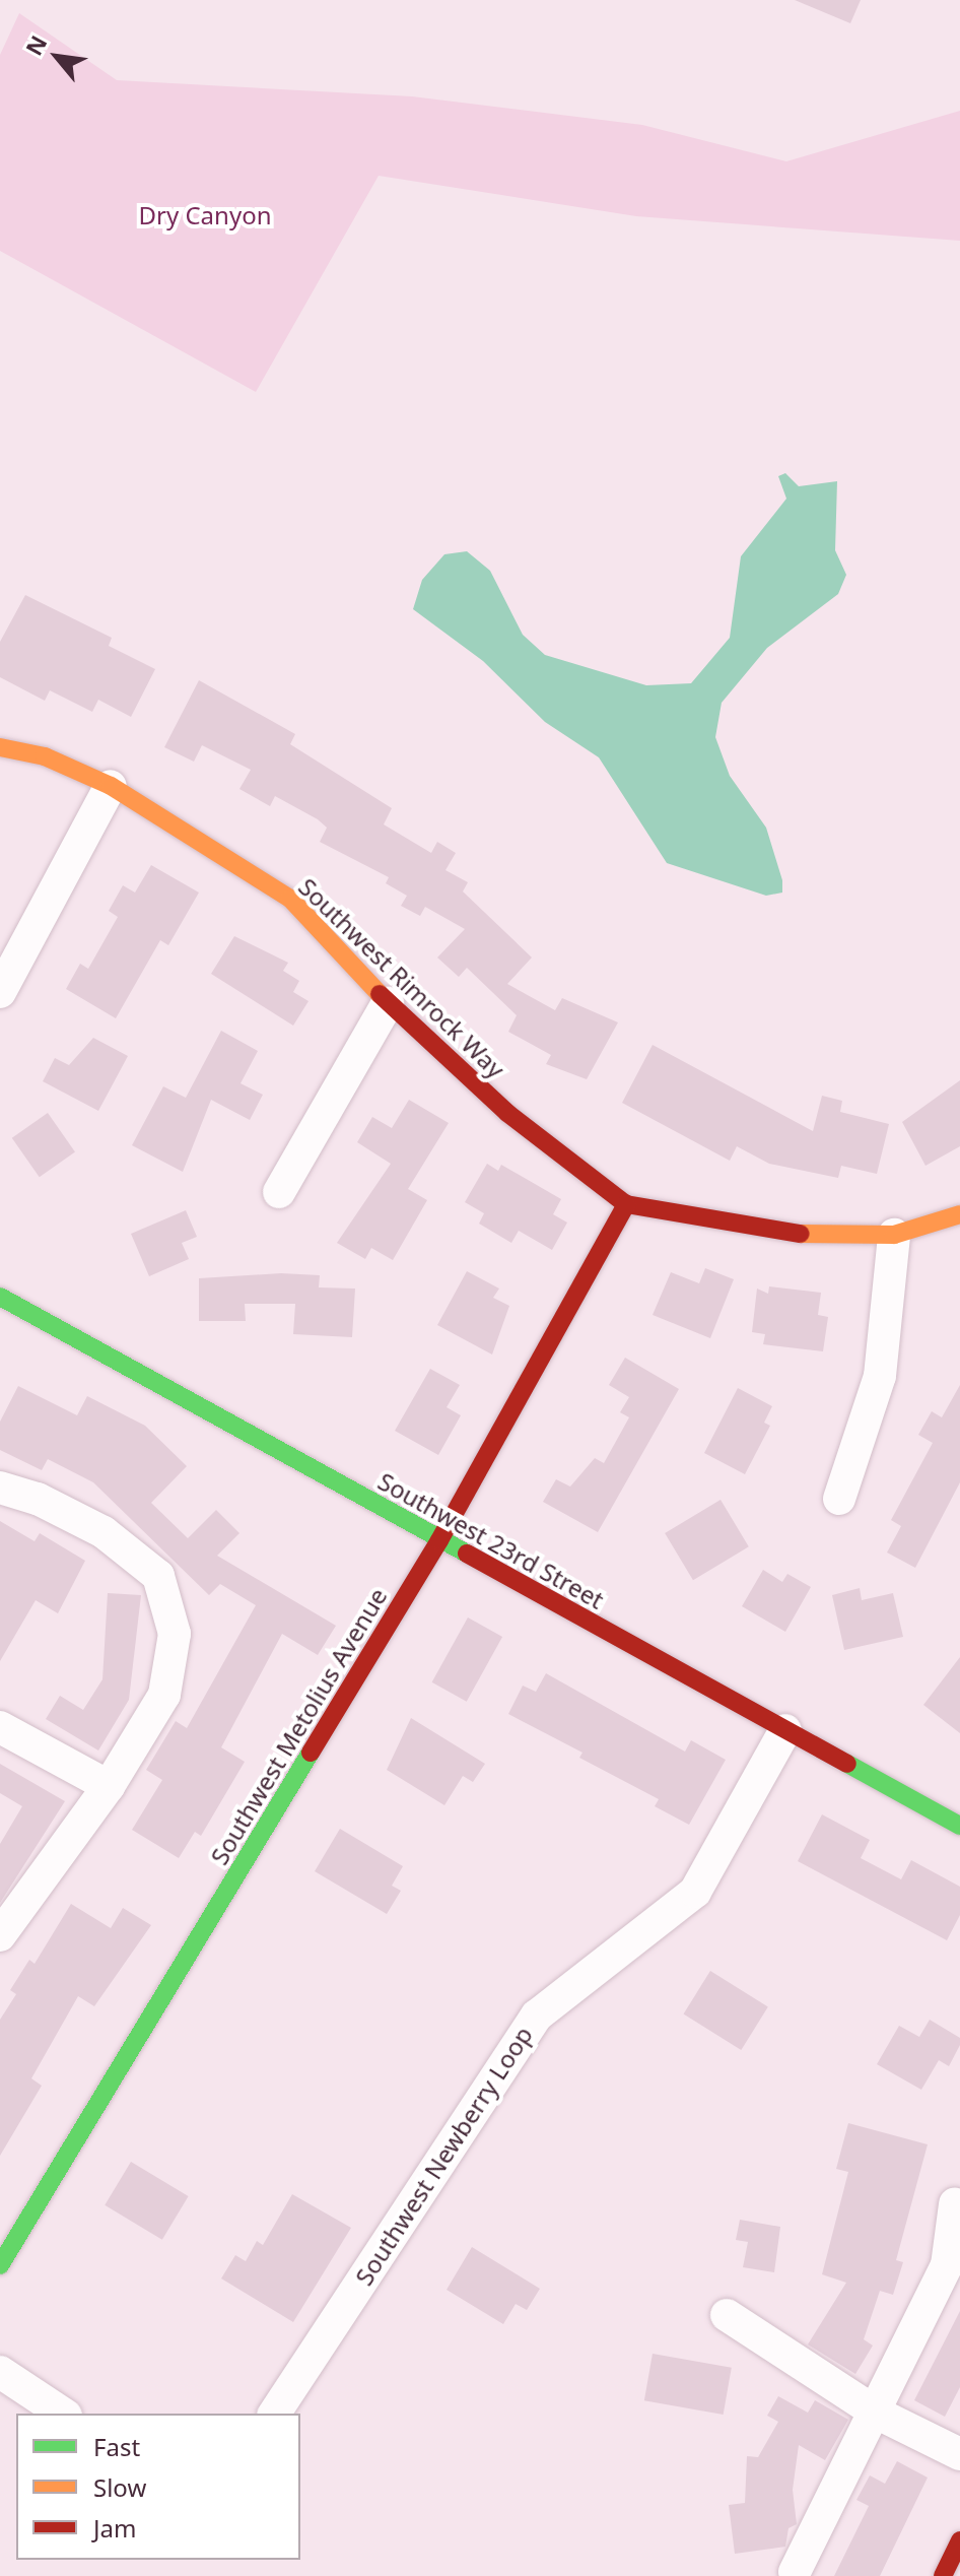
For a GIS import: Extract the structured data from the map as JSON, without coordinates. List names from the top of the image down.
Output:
{
  "streets": {
    "street": [
      "Southwest Rimrock Way",
      "Southwest 23rd Street",
      "Southwest Metolius Avenue",
      "Southwest Newberry Loop"
    ]
  },
  "crossings": [
    ["Southwest Rimrock Way", "Southwest Metolius Avenue"],
    ["Southwest 23rd Street", "Southwest Metolius Avenue"],
    ["Southwest 23rd Street", "Southwest Newberry Loop"]
  ],
  "parks": ["Dry Canyon"],
  "legend": ["Fast", "Slow", "Jam"],
  "north": "top left"
}
